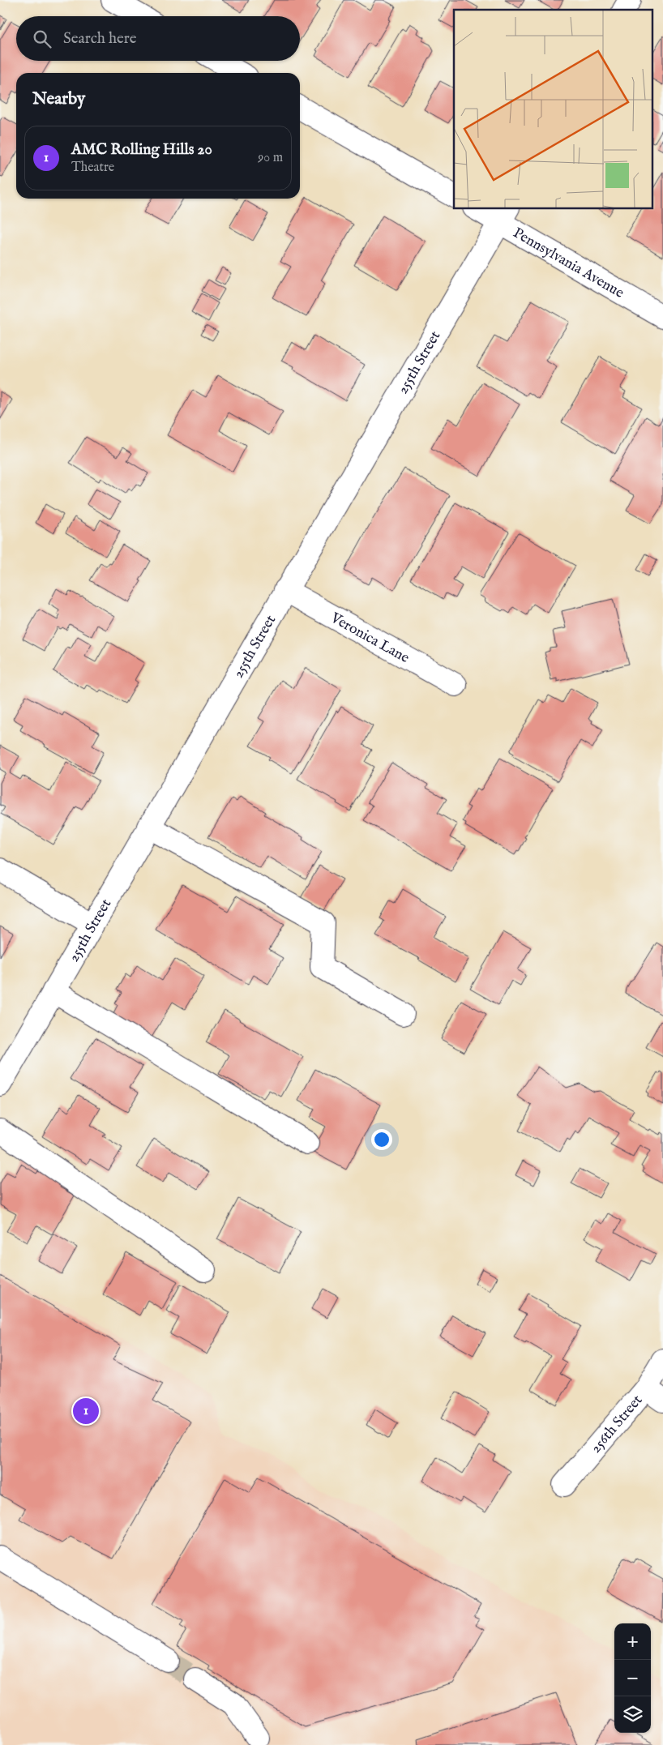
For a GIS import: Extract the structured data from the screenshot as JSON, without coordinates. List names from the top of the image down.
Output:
{
  "streets": {
    "street": [
      "Pennsylvania Avenue",
      "255th Street",
      "Veronica Lane",
      "256th Street"
    ]
  },
  "crossings": [
    ["Pennsylvania Avenue", "255th Street"],
    ["255th Street", "Veronica Lane"]
  ],
  "page": {
    "search": "Search here",
    "heading": "Nearby",
    "list": [
      {
        "mark": "1",
        "name": "AMC Rolling Hills 20",
        "note": "Theatre",
        "value": "90 m"
      }
    ],
    "pins": "1",
    "map_buttons": ["+", "−"]
  }
}
